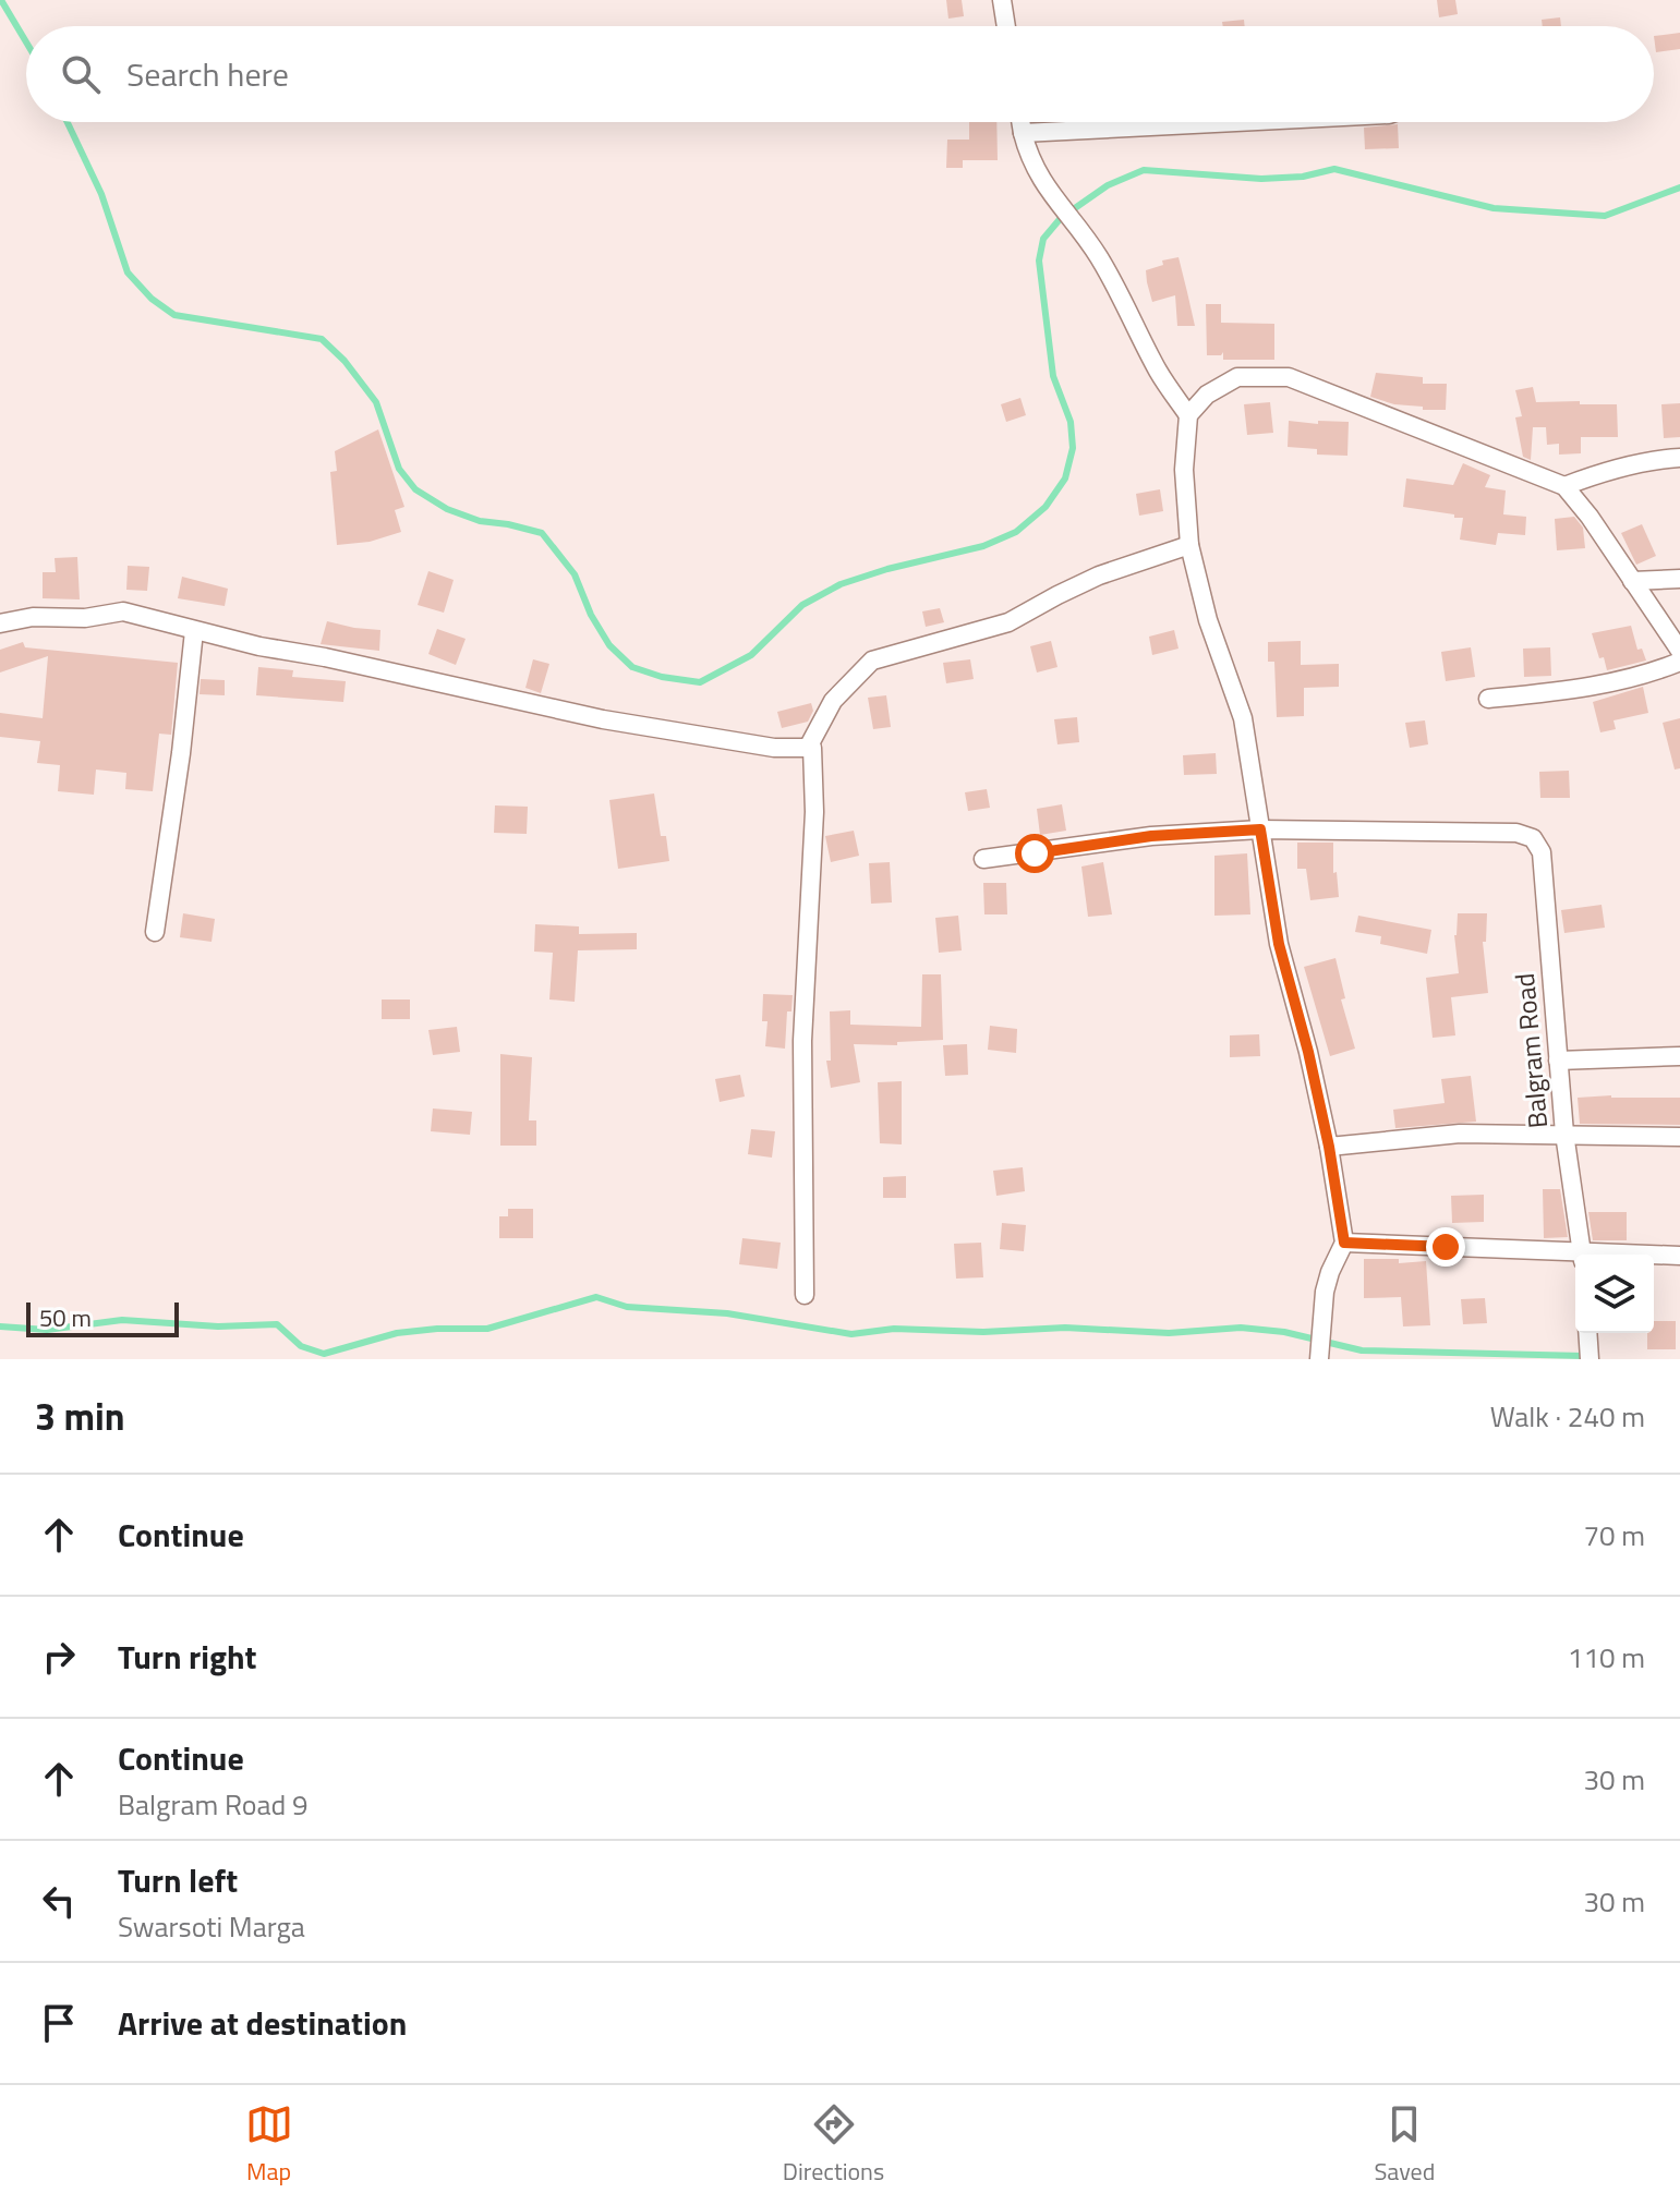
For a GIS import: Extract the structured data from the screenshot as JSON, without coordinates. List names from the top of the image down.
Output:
{
  "streets": {
    "street": ["Balgram Road"]
  },
  "scale_bar": "50 m",
  "page": {
    "search": "Search here",
    "scale": "50 m",
    "heading": ["3 min", "Walk · 240 m"],
    "list": [
      ["Continue", "70 m"],
      ["Turn right", "110 m"],
      ["Continue", "Balgram Road 9", "30 m"],
      ["Turn left", "Swarsoti Marga", "30 m"],
      "Arrive at destination"
    ],
    "nav": ["Map", "Directions", "Saved"]
  }
}
